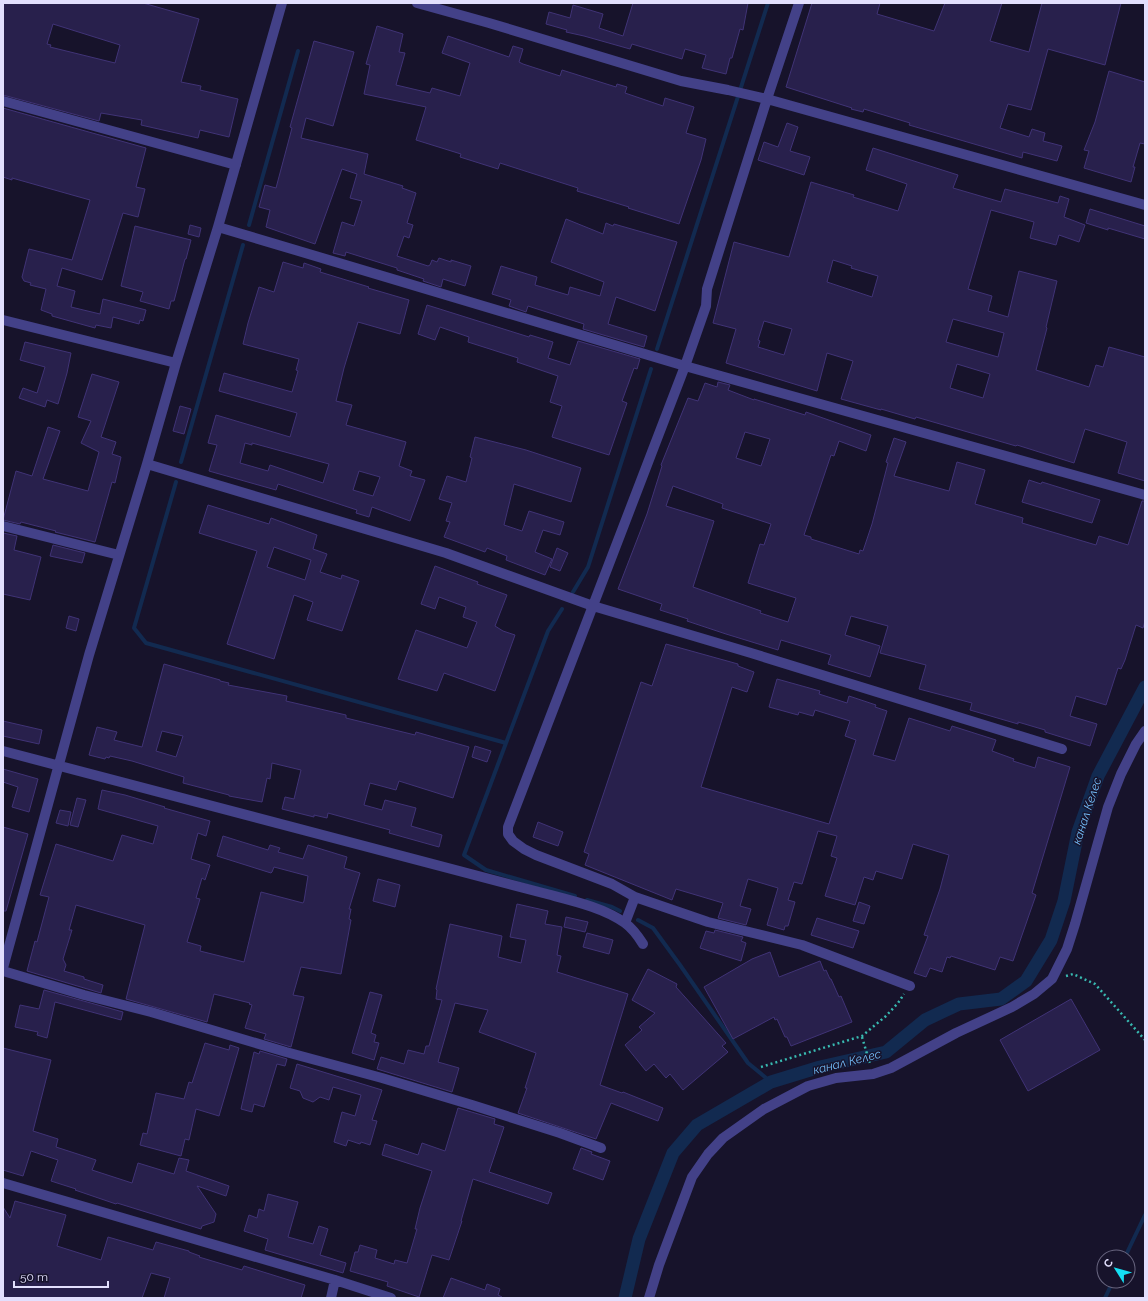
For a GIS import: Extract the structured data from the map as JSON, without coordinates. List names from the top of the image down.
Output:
{
  "water": ["канал Келес"],
  "scale_bar": "50 m",
  "north": "top left"
}
